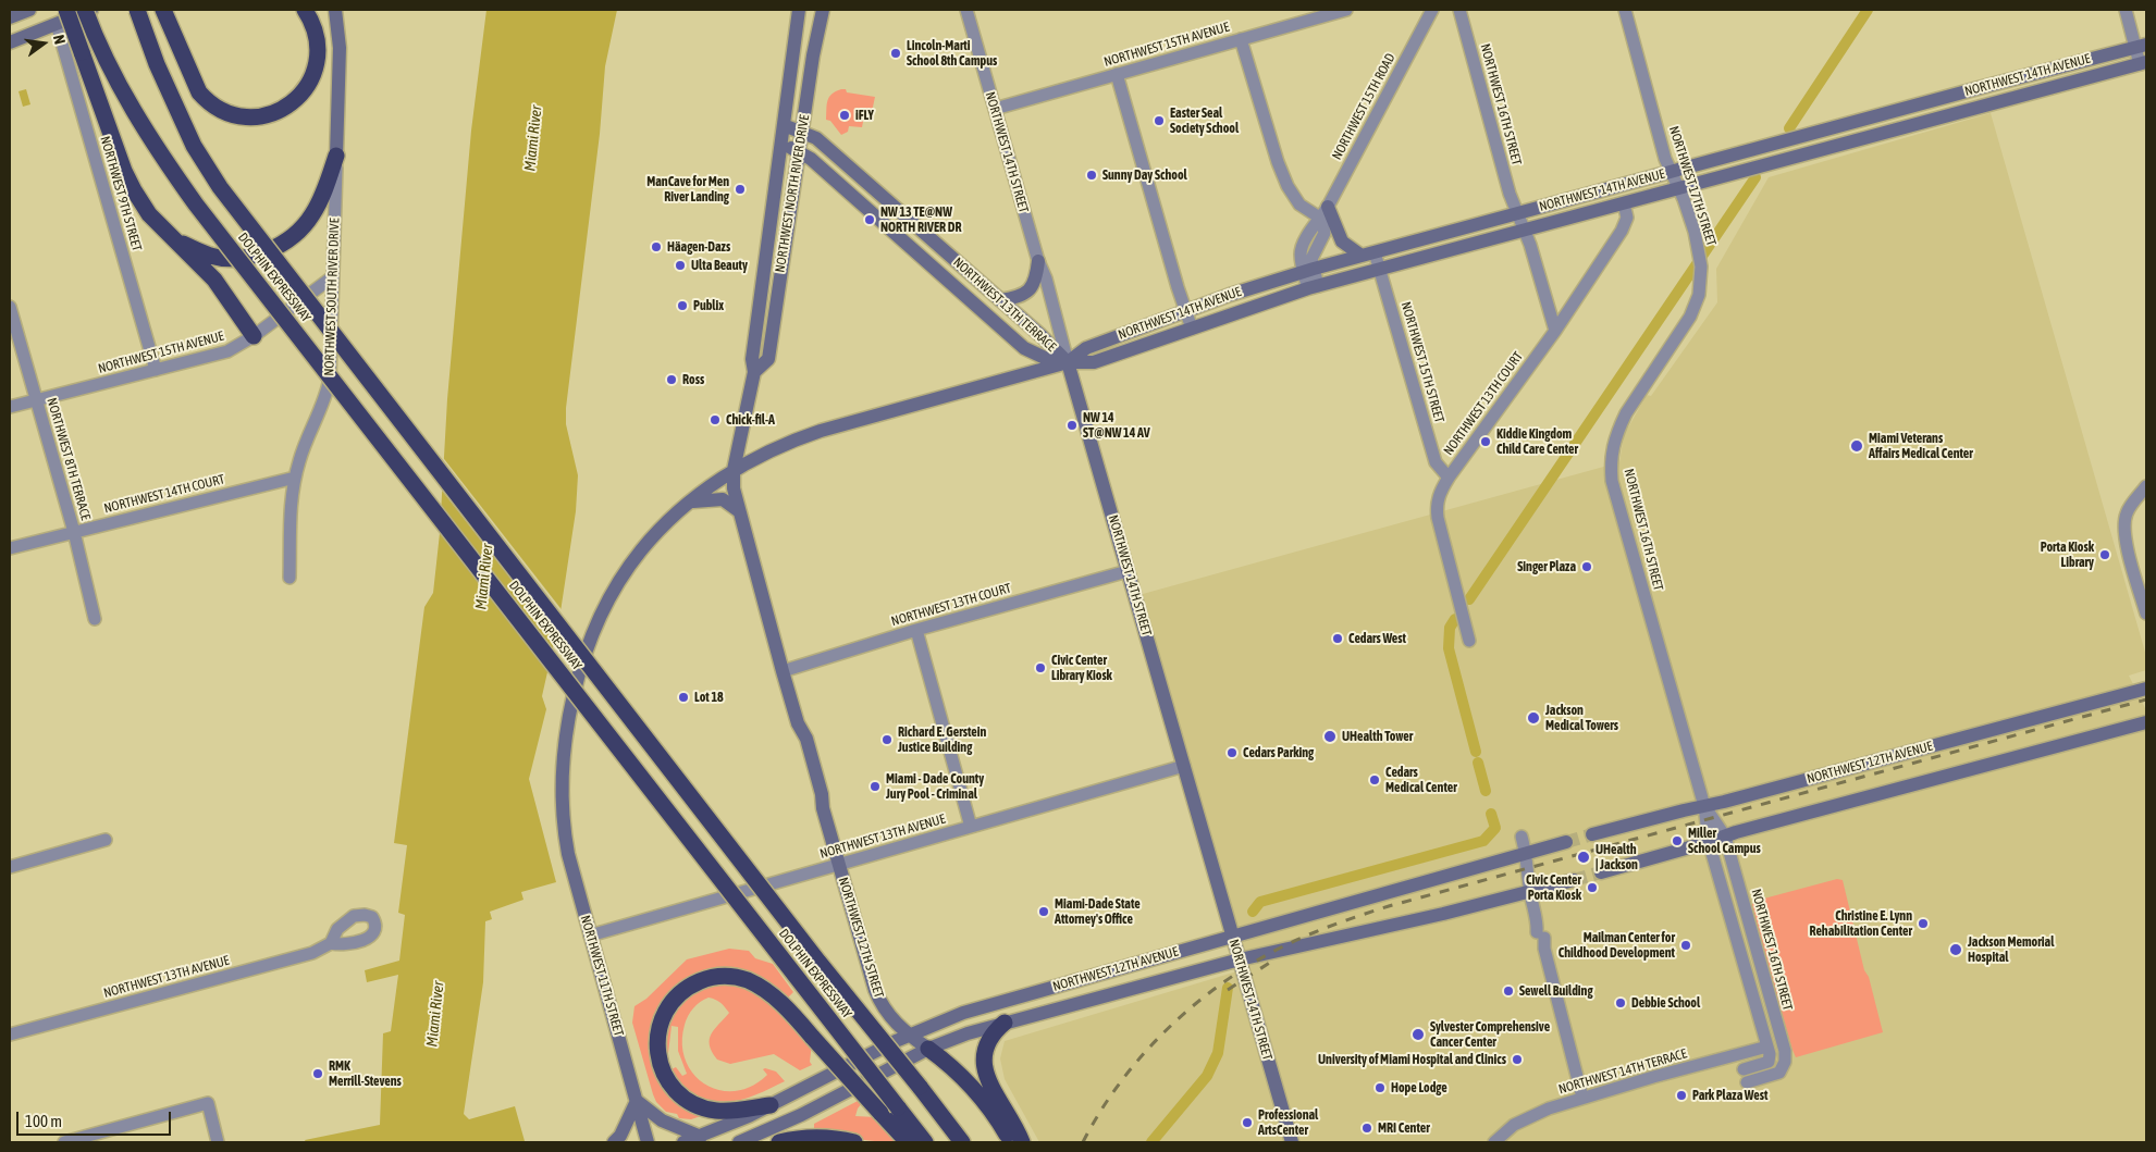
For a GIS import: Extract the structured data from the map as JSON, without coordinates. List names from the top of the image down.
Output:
{
  "streets": {
    "highway": ["DOLPHIN EXPRESSWAY"],
    "main road": [
      "NORTHWEST 14TH AVENUE",
      "NORTHWEST 14TH STREET",
      "NORTHWEST NORTH RIVER DRIVE",
      "NORTHWEST SOUTH RIVER DRIVE",
      "NORTHWEST 13TH TERRACE",
      "NORTHWEST 12TH AVENUE",
      "NORTHWEST 12TH STREET",
      "NORTHWEST 11TH STREET"
    ],
    "street": [
      "NORTHWEST 15TH AVENUE",
      "NORTHWEST 16TH STREET",
      "NORTHWEST 15TH ROAD",
      "NORTHWEST 17TH STREET",
      "NORTHWEST 9TH STREET",
      "NORTHWEST 15TH STREET",
      "NORTHWEST 13TH COURT",
      "NORTHWEST 8TH TERRACE",
      "NORTHWEST 14TH COURT",
      "NORTHWEST 13TH AVENUE",
      "NORTHWEST 14TH TERRACE"
    ]
  },
  "crossings": [
    ["NORTHWEST 15TH AVENUE", "NORTHWEST 14TH STREET"],
    ["NORTHWEST 15TH AVENUE", "NORTHWEST 9TH STREET"],
    ["NORTHWEST 15TH AVENUE", "NORTHWEST SOUTH RIVER DRIVE"],
    ["NORTHWEST 15TH AVENUE", "NORTHWEST 8TH TERRACE"],
    ["NORTHWEST 14TH AVENUE", "NORTHWEST 16TH STREET"],
    ["NORTHWEST 14TH AVENUE", "NORTHWEST 15TH ROAD"],
    ["NORTHWEST 14TH AVENUE", "NORTHWEST 14TH STREET"],
    ["NORTHWEST 14TH AVENUE", "NORTHWEST 17TH STREET"],
    ["NORTHWEST 14TH AVENUE", "NORTHWEST NORTH RIVER DRIVE"],
    ["NORTHWEST 14TH AVENUE", "NORTHWEST 13TH TERRACE"],
    ["NORTHWEST 14TH AVENUE", "NORTHWEST 15TH STREET"],
    ["NORTHWEST 14TH AVENUE", "NORTHWEST 13TH COURT"],
    ["NORTHWEST 14TH AVENUE", "NORTHWEST 12TH STREET"],
    ["NORTHWEST 16TH STREET", "NORTHWEST 17TH STREET"],
    ["NORTHWEST 16TH STREET", "NORTHWEST 13TH COURT"],
    ["NORTHWEST 16TH STREET", "NORTHWEST 12TH AVENUE"],
    ["NORTHWEST 16TH STREET", "NORTHWEST 14TH TERRACE"],
    ["NORTHWEST 14TH STREET", "NORTHWEST 13TH TERRACE"],
    ["NORTHWEST 14TH STREET", "NORTHWEST 13TH COURT"],
    ["NORTHWEST 14TH STREET", "NORTHWEST 12TH AVENUE"],
    ["NORTHWEST 14TH STREET", "NORTHWEST 13TH AVENUE"],
    ["NORTHWEST NORTH RIVER DRIVE", "NORTHWEST 13TH TERRACE"],
    ["NORTHWEST NORTH RIVER DRIVE", "NORTHWEST 12TH STREET"],
    ["NORTHWEST SOUTH RIVER DRIVE", "NORTHWEST 14TH COURT"],
    ["NORTHWEST 15TH STREET", "NORTHWEST 13TH COURT"],
    ["NORTHWEST 13TH COURT", "NORTHWEST 12TH STREET"],
    ["NORTHWEST 8TH TERRACE", "NORTHWEST 14TH COURT"],
    ["NORTHWEST 12TH AVENUE", "NORTHWEST 12TH STREET"],
    ["NORTHWEST 13TH AVENUE", "NORTHWEST 12TH STREET"],
    ["NORTHWEST 13TH AVENUE", "NORTHWEST 11TH STREET"]
  ],
  "water": ["Miami River"],
  "places": [
    "Lincoln-Marti School 8th Campus",
    "iFLY",
    "Easter Seal Society School",
    "Sunny Day School",
    "ManCave for Men River Landing",
    "NW 13 TE@NW NORTH RIVER DR",
    "Häagen-Dazs",
    "Ulta Beauty",
    "Publix",
    "Ross",
    "Chick-fil-A",
    "NW 14 ST@NW 14 AV",
    "Kiddie Kingdom Child Care Center",
    "Miami Veterans Affairs Medical Center",
    "Porta Kiosk Library",
    "Singer Plaza",
    "Cedars West",
    "Civic Center Library Kiosk",
    "Lot 18",
    "Jackson Medical Towers",
    "UHealth Tower",
    "Richard E. Gerstein Justice Building",
    "Cedars Parking",
    "Cedars Medical Center",
    "Miami - Dade County Jury Pool - Criminal",
    "Miller School Campus",
    "UHealth | Jackson",
    "Civic Center Porta Kiosk",
    "Miami-Dade State Attorney's Office",
    "Christine E. Lynn Rehabilitation Center",
    "Mailman Center for Childhood Development",
    "Jackson Memorial Hospital",
    "Sewell Building",
    "Debbie School",
    "Sylvester Comprehensive Cancer Center",
    "University of Miami Hospital and Clinics",
    "RMK Merrill-Stevens",
    "Hope Lodge",
    "Park Plaza West",
    "Professional ArtsCenter",
    "MRI Center"
  ],
  "scale_bar": "100 m",
  "north": "right"
}
